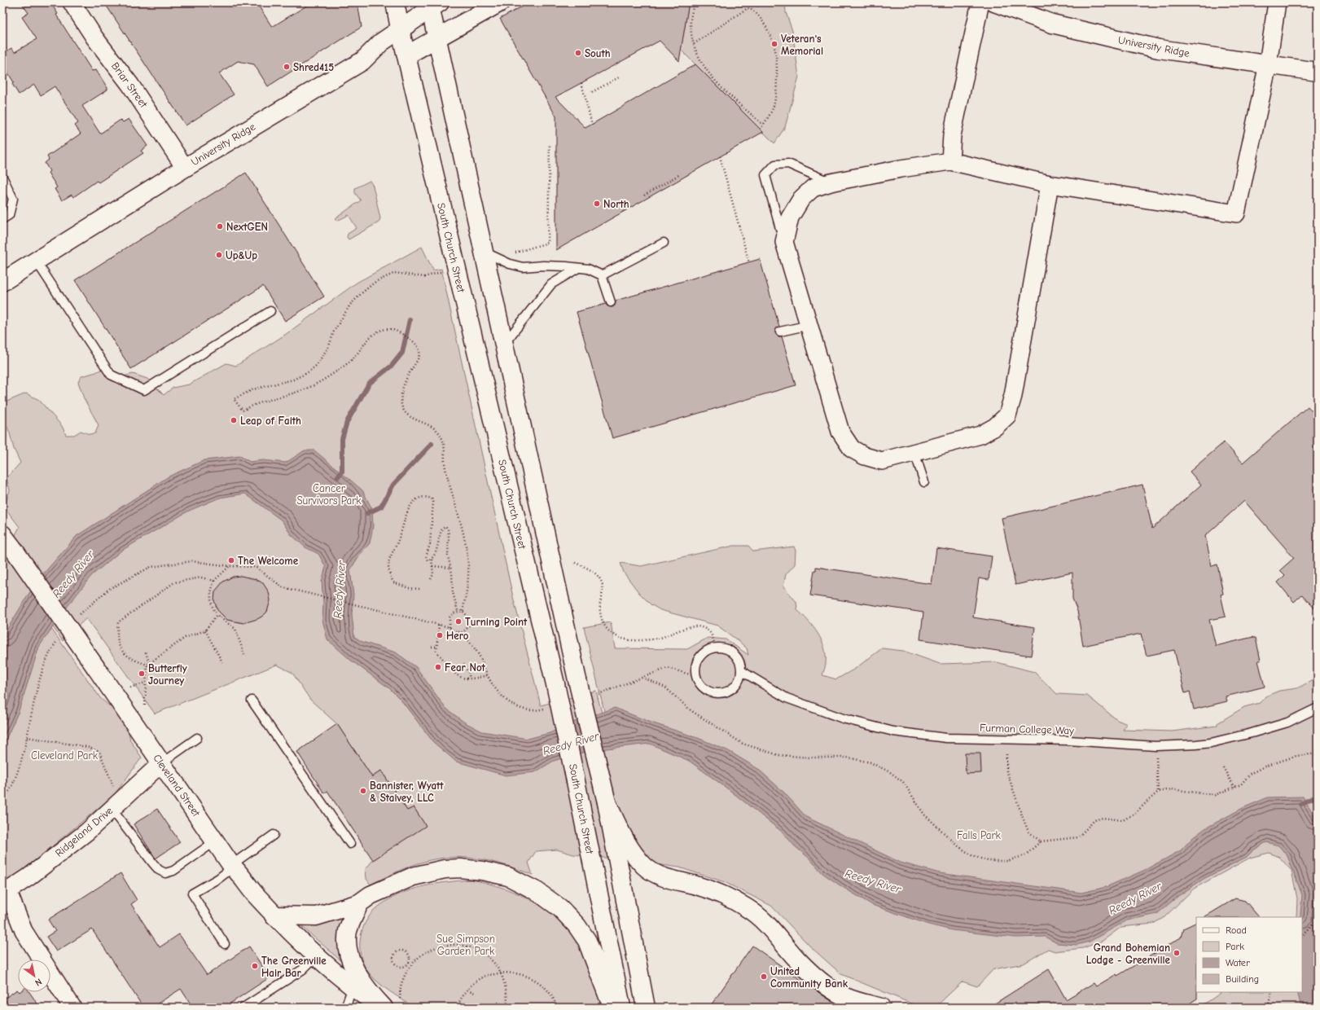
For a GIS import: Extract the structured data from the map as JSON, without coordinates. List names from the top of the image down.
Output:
{
  "streets": {
    "main road": ["University Ridge", "South Church Street", "Cleveland Street"],
    "street": ["Briar Street", "Ridgeland Drive"],
    "lane": ["Furman College Way"]
  },
  "crossings": [
    ["University Ridge", "Briar Street"],
    ["University Ridge", "South Church Street"],
    ["Cleveland Street", "Ridgeland Drive"]
  ],
  "water": ["Reedy River"],
  "parks": [
    "Cancer Survivors Park",
    "Cleveland Park",
    "Falls Park",
    "Sue Simpson Garden Park"
  ],
  "places": [
    "Veteran's Memorial",
    "South",
    "Shred415",
    "North",
    "NextGEN",
    "Up&Up",
    "Leap of Faith",
    "The Welcome",
    "Turning Point",
    "Hero",
    "Fear Not",
    "Butterfly Journey",
    "Bannister, Wyatt & Stalvey, LLC",
    "Grand Bohemian Lodge - Greenville",
    "The Greenville Hair Bar",
    "United Community Bank"
  ],
  "legend": [
    "Road",
    "Park",
    "Water",
    "Building"
  ],
  "north": "bottom right"
}
